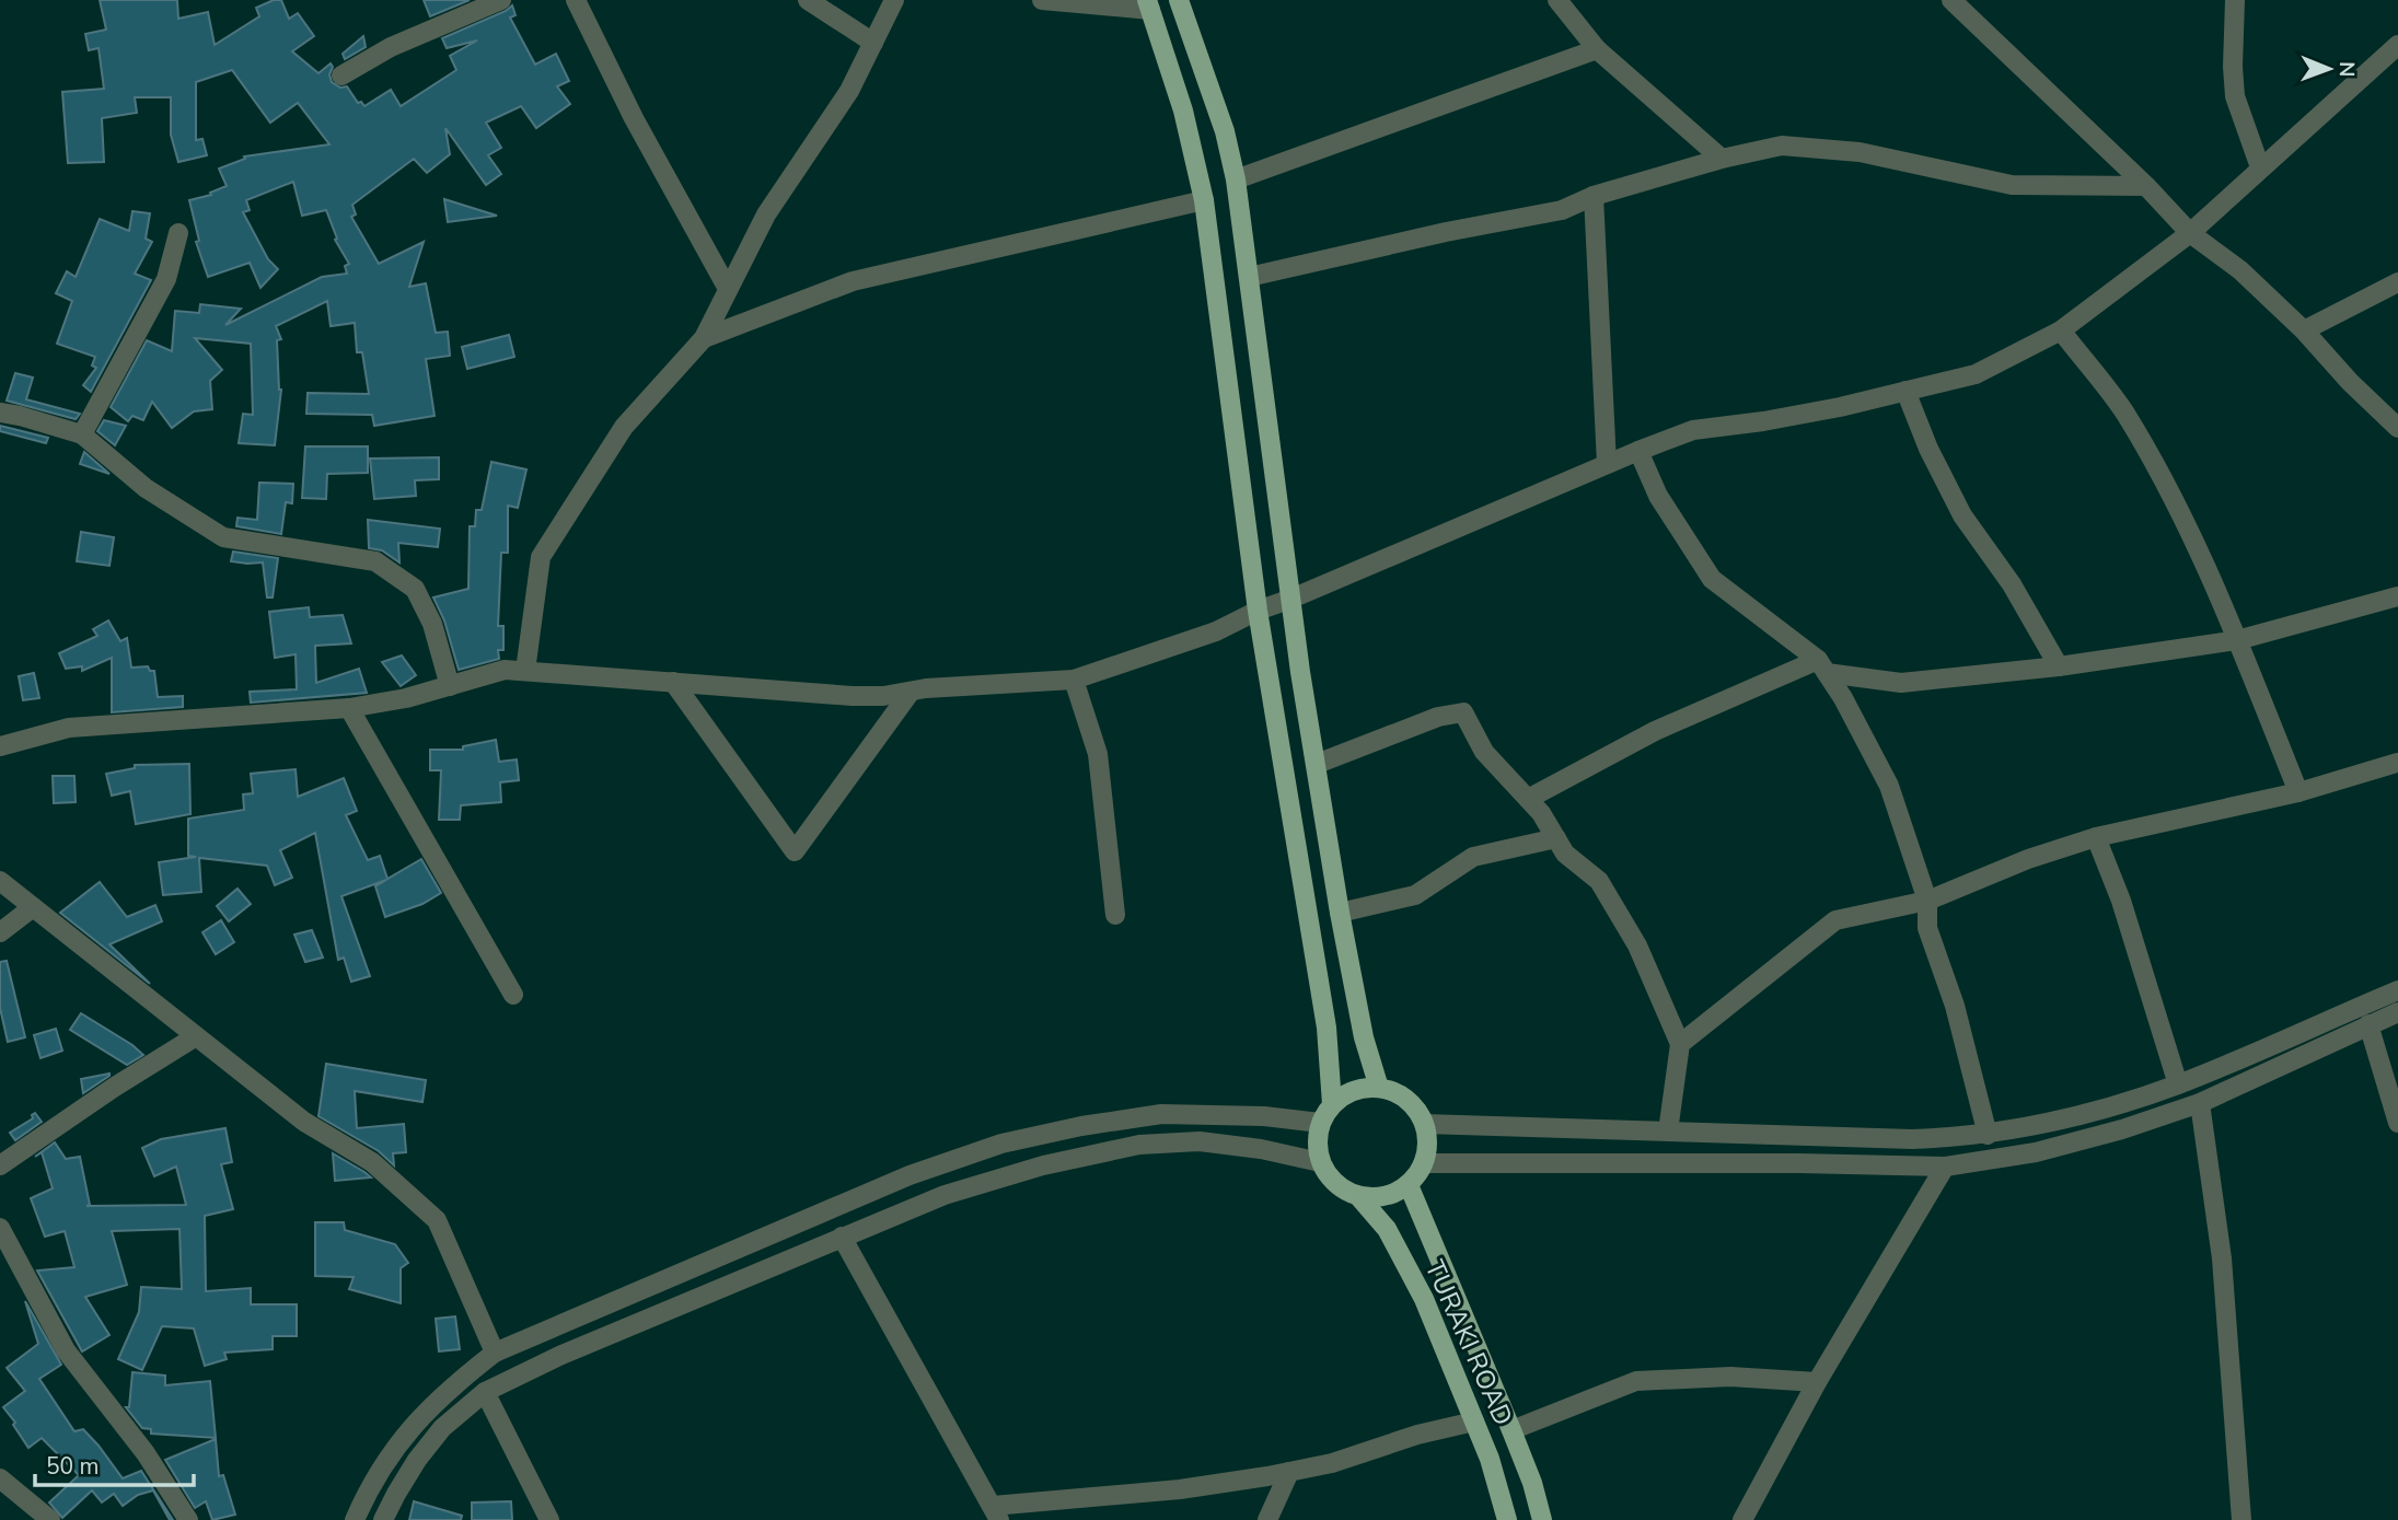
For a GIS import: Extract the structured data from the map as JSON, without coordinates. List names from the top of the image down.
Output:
{
  "streets": {
    "main road": ["TURAKI ROAD"]
  },
  "scale_bar": "50 m",
  "north": "right"
}
